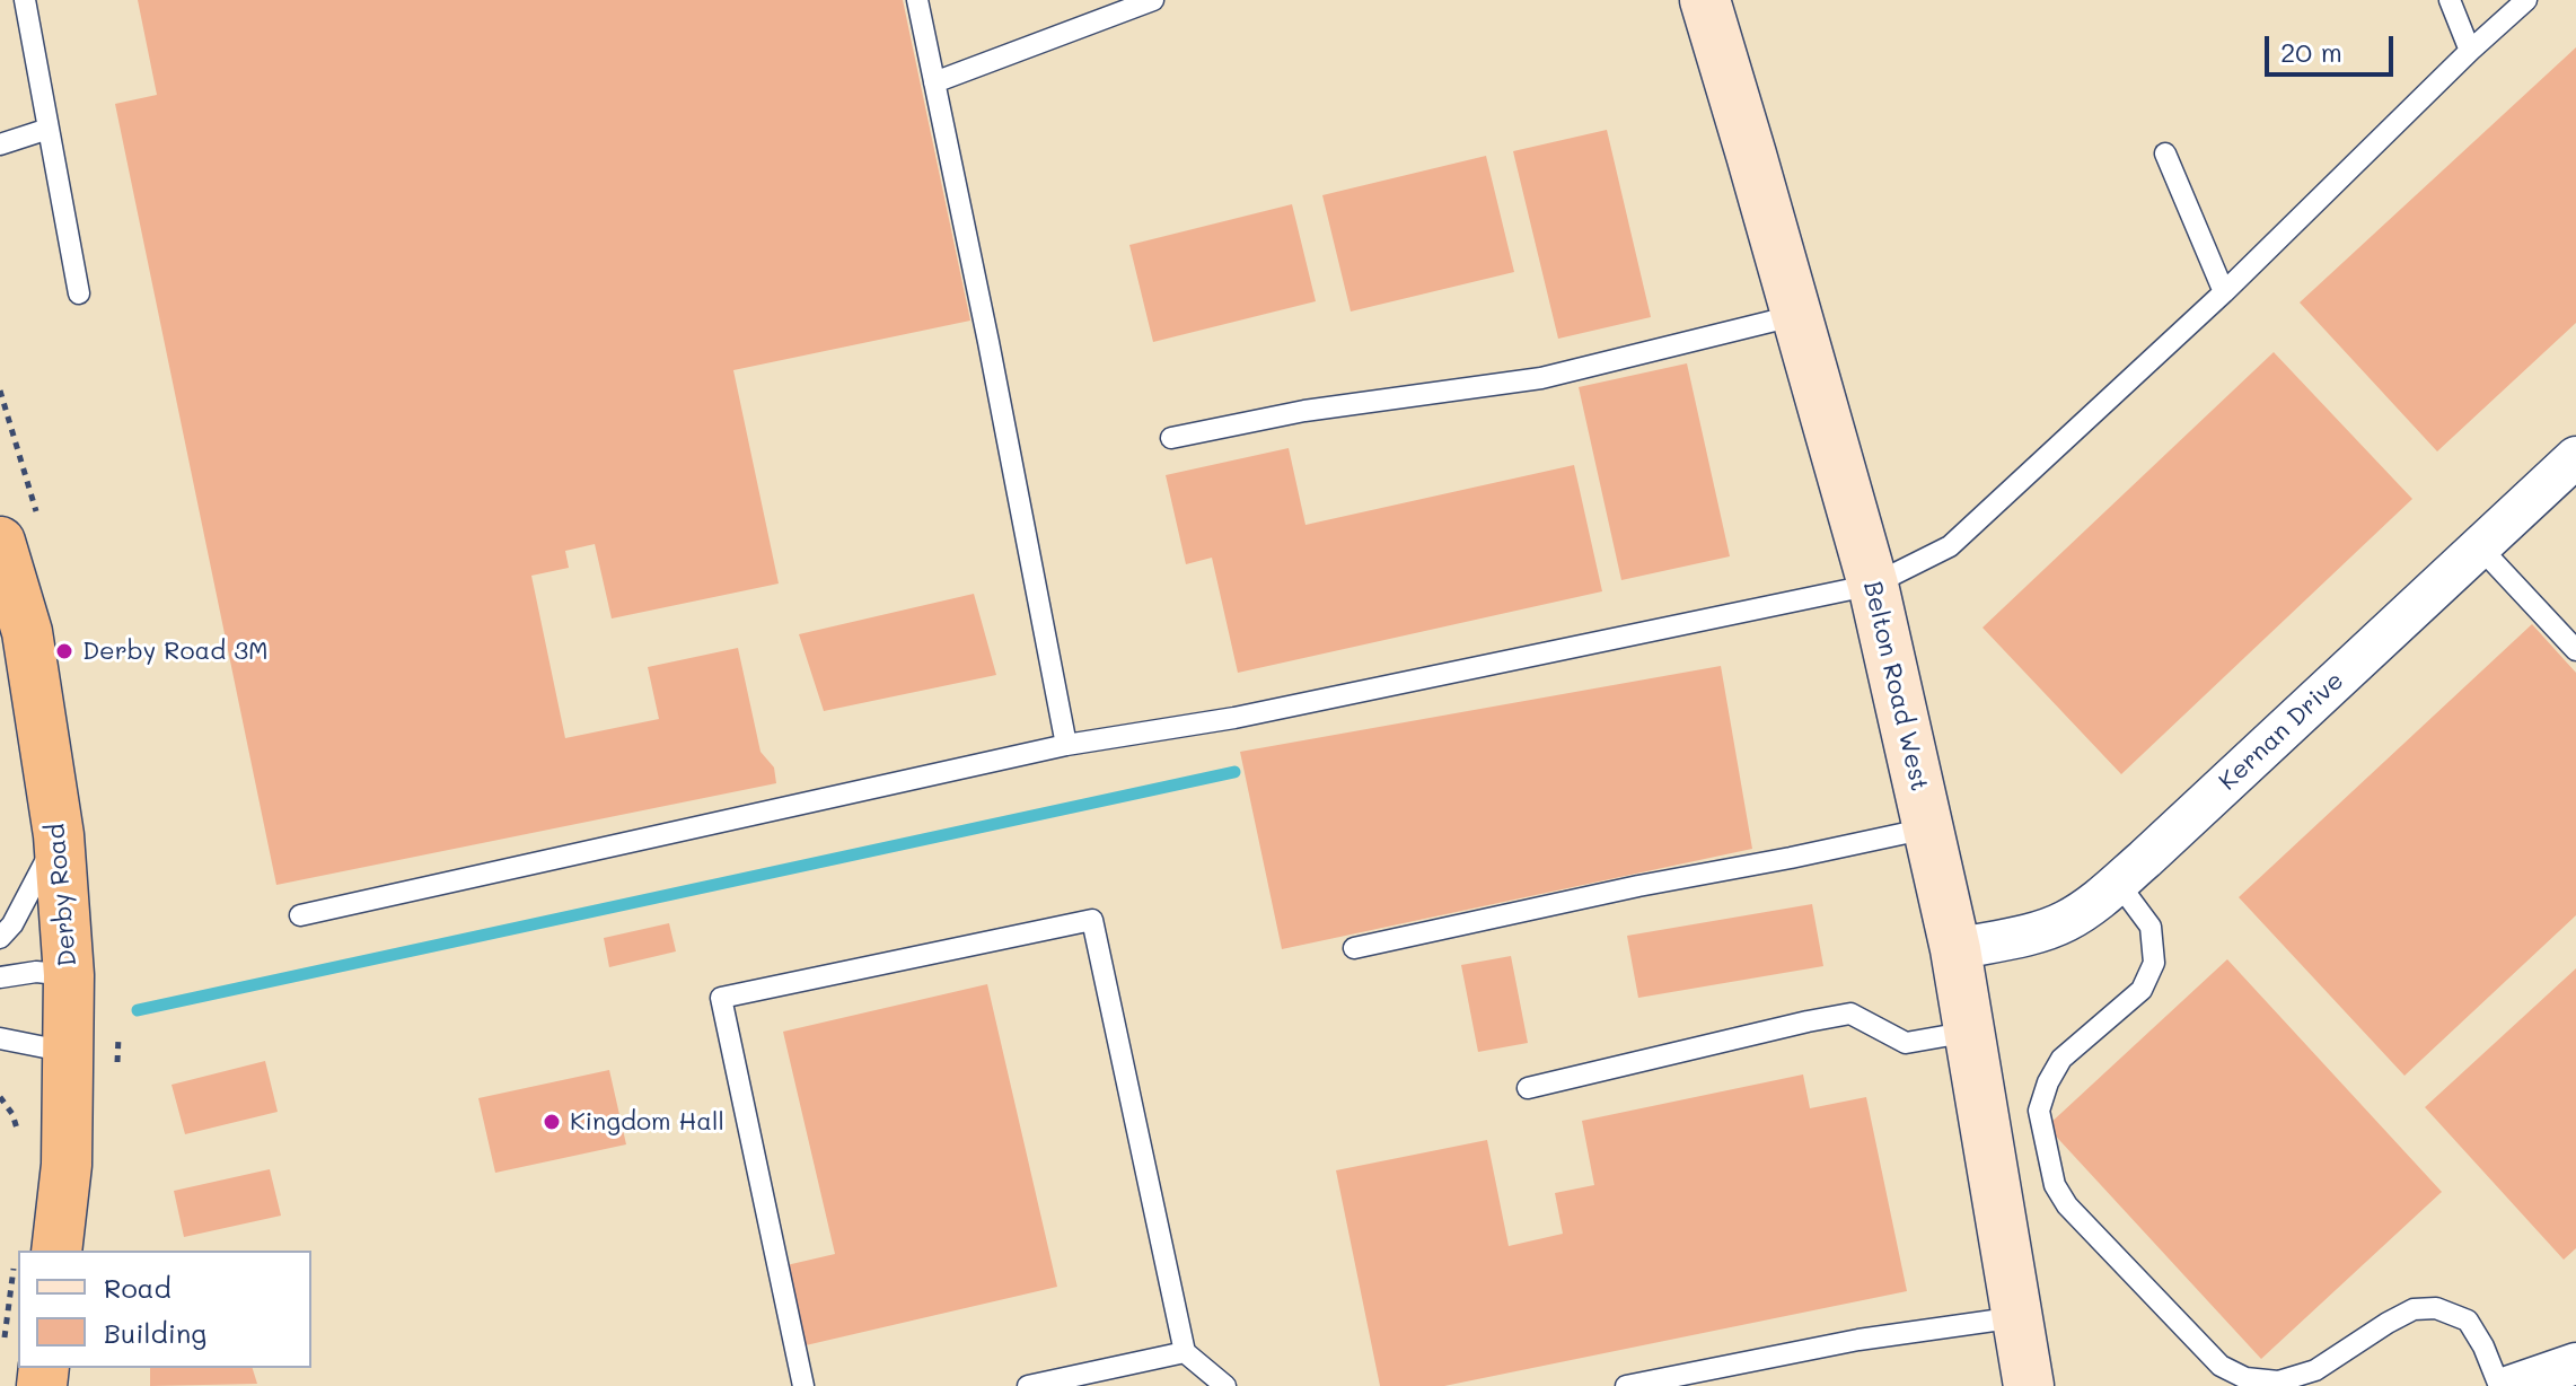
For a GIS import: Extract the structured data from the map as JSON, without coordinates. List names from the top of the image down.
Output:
{
  "streets": {
    "highway": ["Derby Road"],
    "street": ["Belton Road West", "Kernan Drive"]
  },
  "crossings": [
    ["Belton Road West", "Kernan Drive"]
  ],
  "places": ["Derby Road 3M", "Kingdom Hall"],
  "legend": ["Road", "Building"],
  "scale_bar": "20 m"
}
